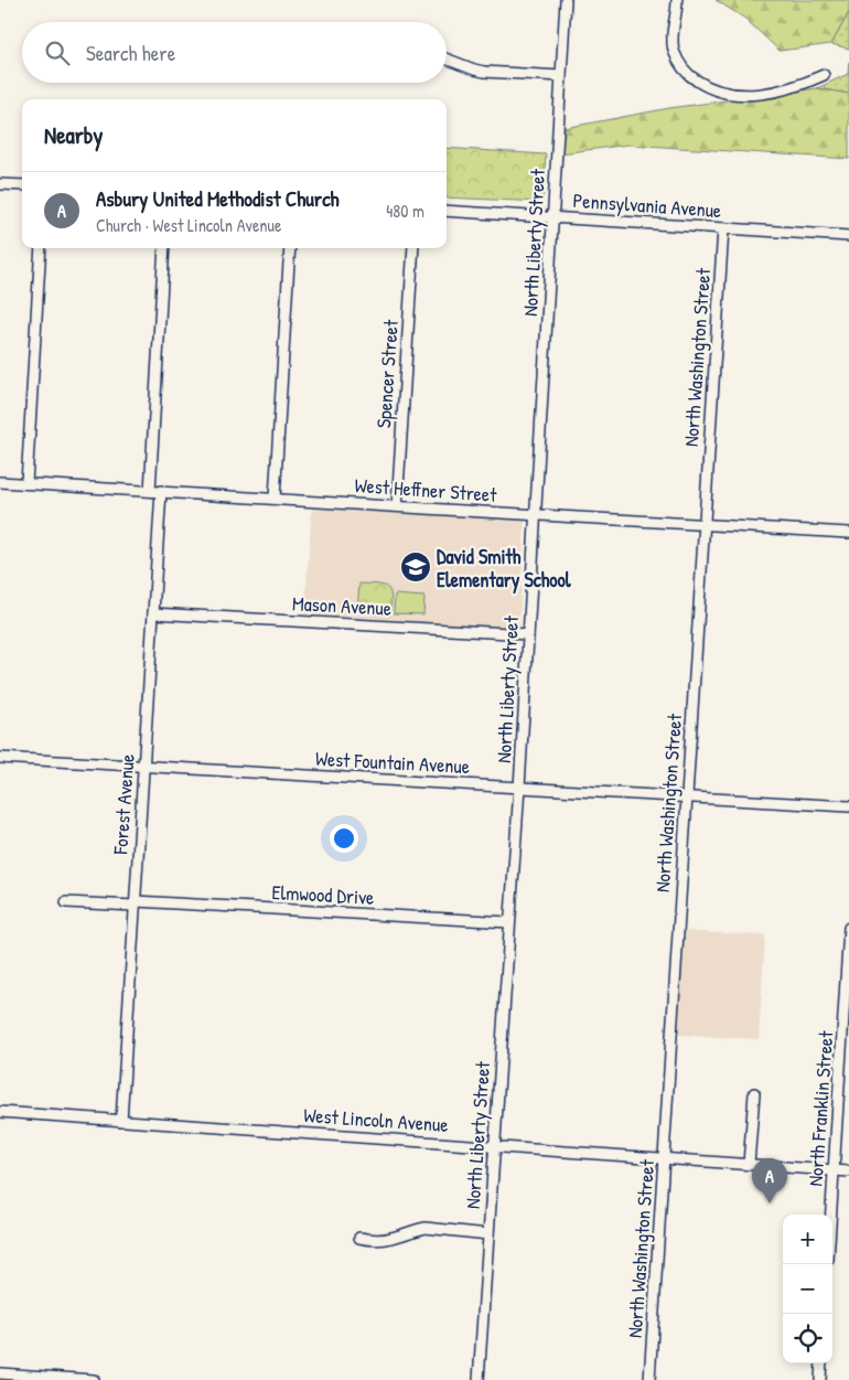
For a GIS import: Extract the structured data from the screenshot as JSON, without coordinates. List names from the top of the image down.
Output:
{
  "streets": {
    "street": [
      "Pennsylvania Avenue",
      "North Liberty Street",
      "North Washington Street",
      "Spencer Street",
      "West Heffner Street",
      "Mason Avenue",
      "West Fountain Avenue",
      "Forest Avenue",
      "Elmwood Drive",
      "North Franklin Street",
      "West Lincoln Avenue"
    ]
  },
  "crossings": [
    ["Pennsylvania Avenue", "North Liberty Street"],
    ["Pennsylvania Avenue", "North Washington Street"],
    ["North Liberty Street", "West Heffner Street"],
    ["North Liberty Street", "Mason Avenue"],
    ["North Liberty Street", "West Fountain Avenue"],
    ["North Liberty Street", "Elmwood Drive"],
    ["North Liberty Street", "West Lincoln Avenue"],
    ["North Washington Street", "West Heffner Street"],
    ["North Washington Street", "West Fountain Avenue"],
    ["North Washington Street", "West Lincoln Avenue"],
    ["Spencer Street", "West Heffner Street"],
    ["West Heffner Street", "Forest Avenue"],
    ["Mason Avenue", "Forest Avenue"],
    ["West Fountain Avenue", "Forest Avenue"],
    ["Forest Avenue", "Elmwood Drive"],
    ["Forest Avenue", "West Lincoln Avenue"],
    ["North Franklin Street", "West Lincoln Avenue"]
  ],
  "places": {
    "school or university": ["David Smith Elementary School"]
  },
  "page": {
    "search": "Search here",
    "heading": "Nearby",
    "list": [
      {
        "mark": "A",
        "name": "Asbury United Methodist Church",
        "note": "Church · West Lincoln Avenue",
        "value": "480 m"
      }
    ],
    "pins": "A",
    "map_buttons": ["+", "−"]
  }
}
